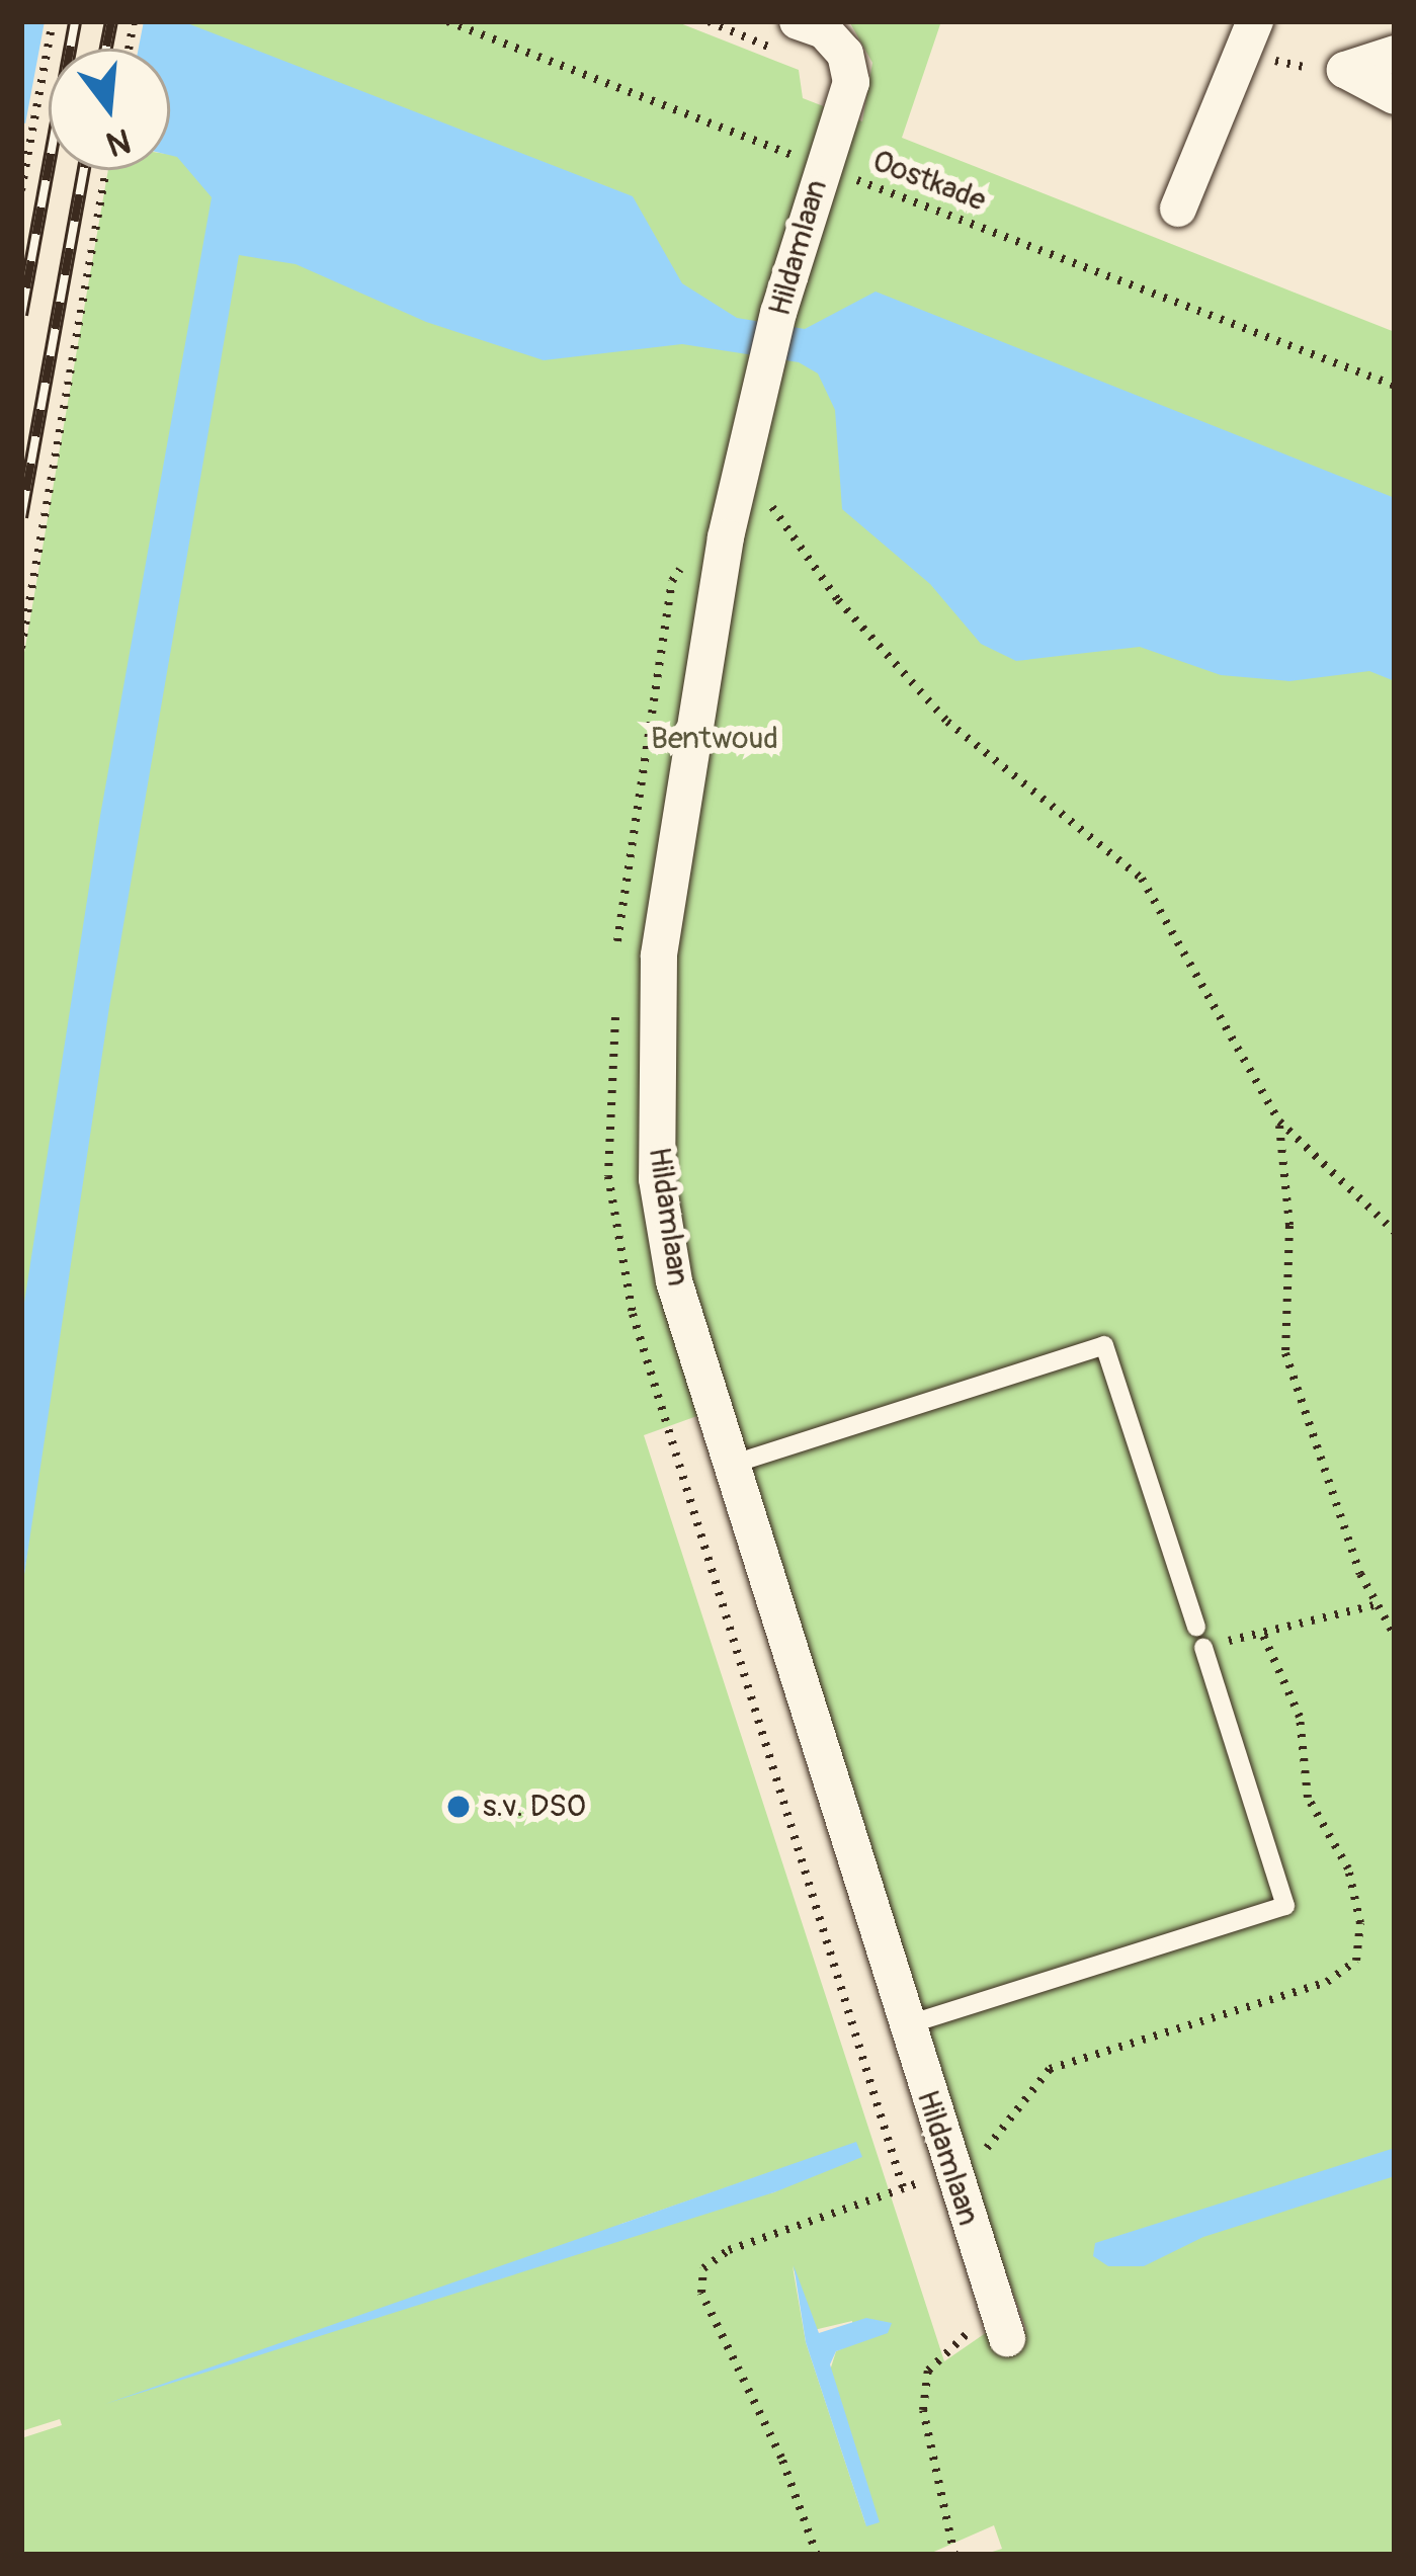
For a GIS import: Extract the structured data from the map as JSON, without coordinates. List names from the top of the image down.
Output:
{
  "streets": {
    "street": ["Hildamlaan"],
    "path": ["Oostkade"]
  },
  "crossings": [
    ["Oostkade", "Hildamlaan"]
  ],
  "parks": ["Bentwoud"],
  "places": ["s.v. DSO"],
  "north": "bottom"
}
